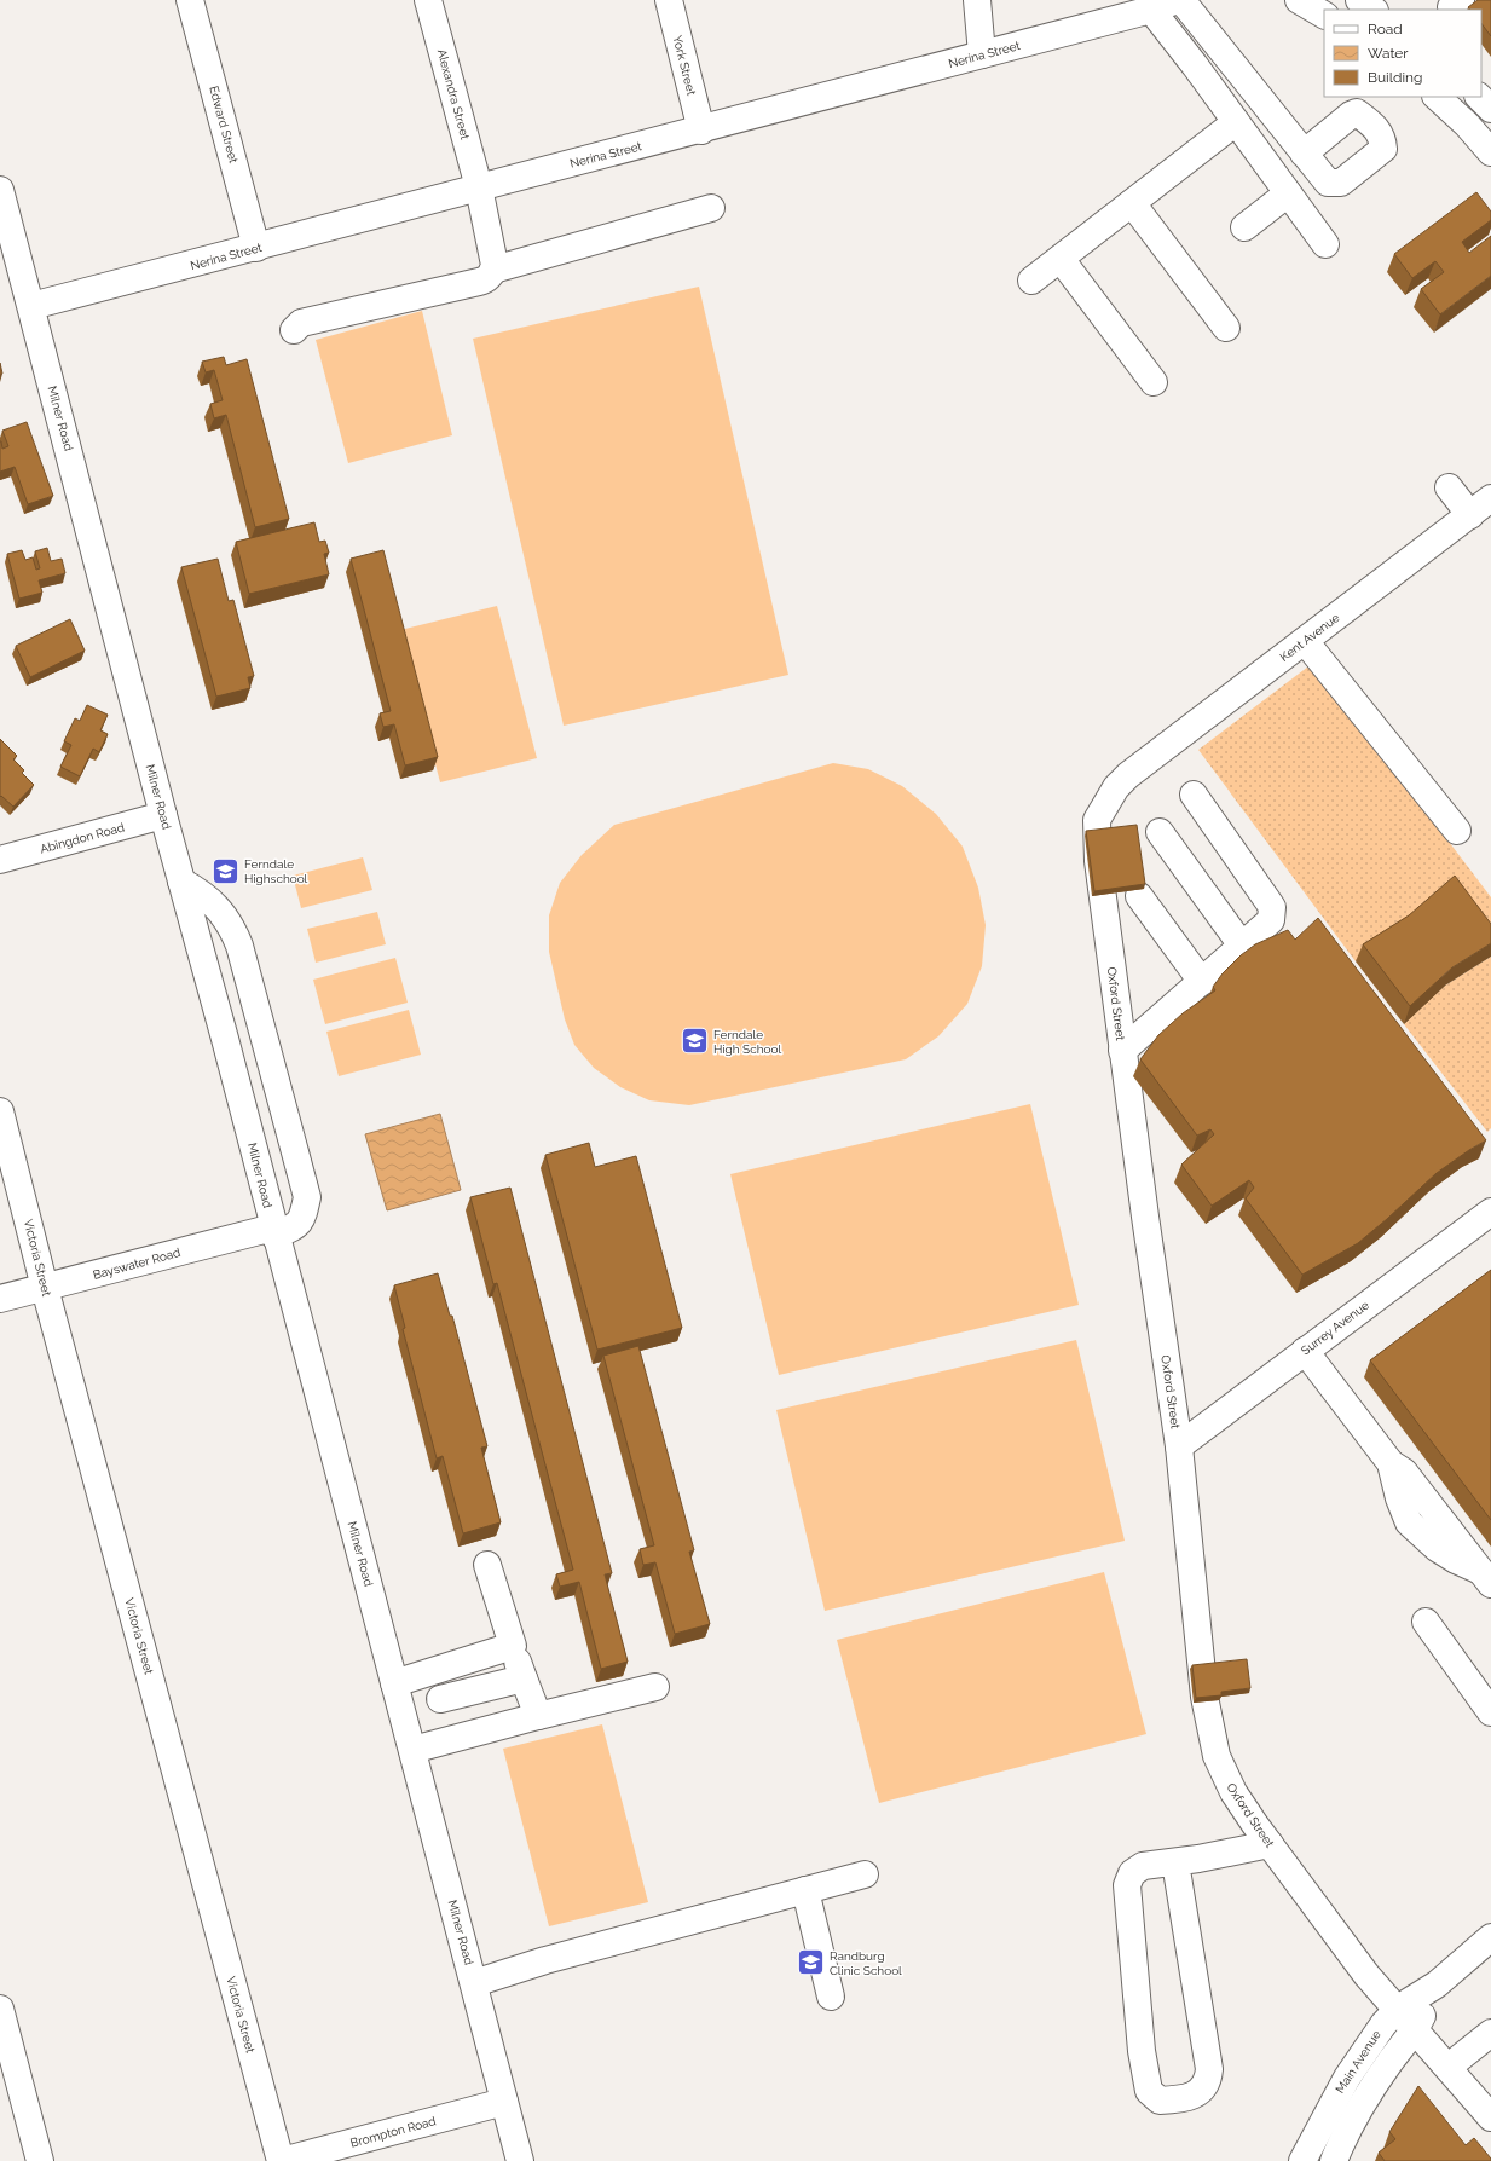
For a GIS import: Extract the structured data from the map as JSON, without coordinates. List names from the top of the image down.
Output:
{
  "streets": {
    "street": [
      "Nerina Street",
      "York Street",
      "Alexandra Street",
      "Edward Street",
      "Milner Road",
      "Kent Avenue",
      "Abingdon Road",
      "Oxford Street",
      "Victoria Street",
      "Bayswater Road",
      "Surrey Avenue",
      "Main Avenue",
      "Brompton Road"
    ]
  },
  "crossings": [
    ["Nerina Street", "York Street"],
    ["Nerina Street", "Alexandra Street"],
    ["Nerina Street", "Edward Street"],
    ["Nerina Street", "Milner Road"],
    ["Milner Road", "Abingdon Road"],
    ["Milner Road", "Bayswater Road"],
    ["Milner Road", "Brompton Road"],
    ["Kent Avenue", "Oxford Street"],
    ["Oxford Street", "Surrey Avenue"],
    ["Oxford Street", "Main Avenue"],
    ["Victoria Street", "Bayswater Road"],
    ["Victoria Street", "Brompton Road"]
  ],
  "places": {
    "school or university": ["Ferndale Highschool", "Ferndale High School", "Randburg Clinic School"]
  },
  "legend": ["Road", "Water", "Building"]
}
